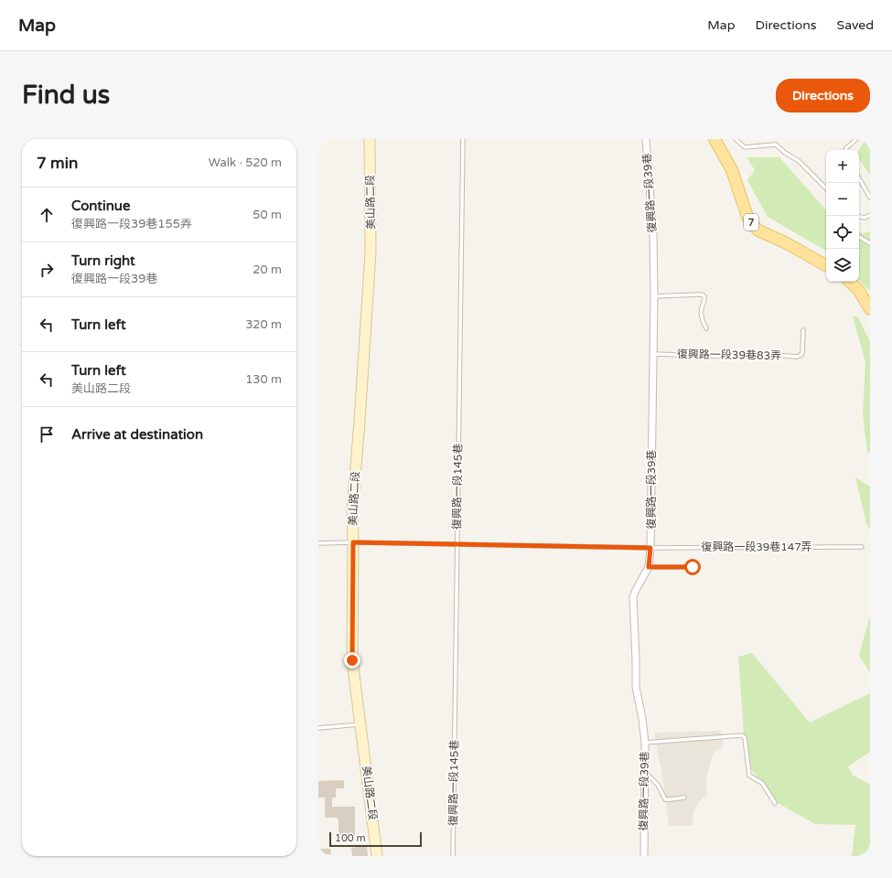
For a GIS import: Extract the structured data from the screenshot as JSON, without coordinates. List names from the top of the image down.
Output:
{
  "streets": {
    "main road": ["7"],
    "street": ["復興路一段39巷", "美山路二段"],
    "lane": ["復興路一段39巷83弄", "復興路一段145巷", "復興路一段39巷147弄"]
  },
  "crossings": [
    ["復興路一段39巷", "復興路一段39巷83弄"],
    ["復興路一段39巷", "復興路一段39巷147弄"],
    ["美山路二段", "復興路一段39巷147弄"],
    ["復興路一段145巷", "復興路一段39巷147弄"]
  ],
  "scale_bar": "100 m",
  "page": {
    "header": "Map",
    "nav": ["Map", "Directions", "Saved"],
    "buttons": "Directions",
    "title": "Find us",
    "heading": ["7 min", "Walk · 520 m"],
    "map_buttons": ["+", "−"],
    "list": [
      ["Continue", "復興路一段39巷155弄", "50 m"],
      ["Turn right", "復興路一段39巷", "20 m"],
      ["Turn left", "320 m"],
      ["Turn left", "美山路二段", "130 m"],
      "Arrive at destination"
    ],
    "scale": "100 m"
  }
}
